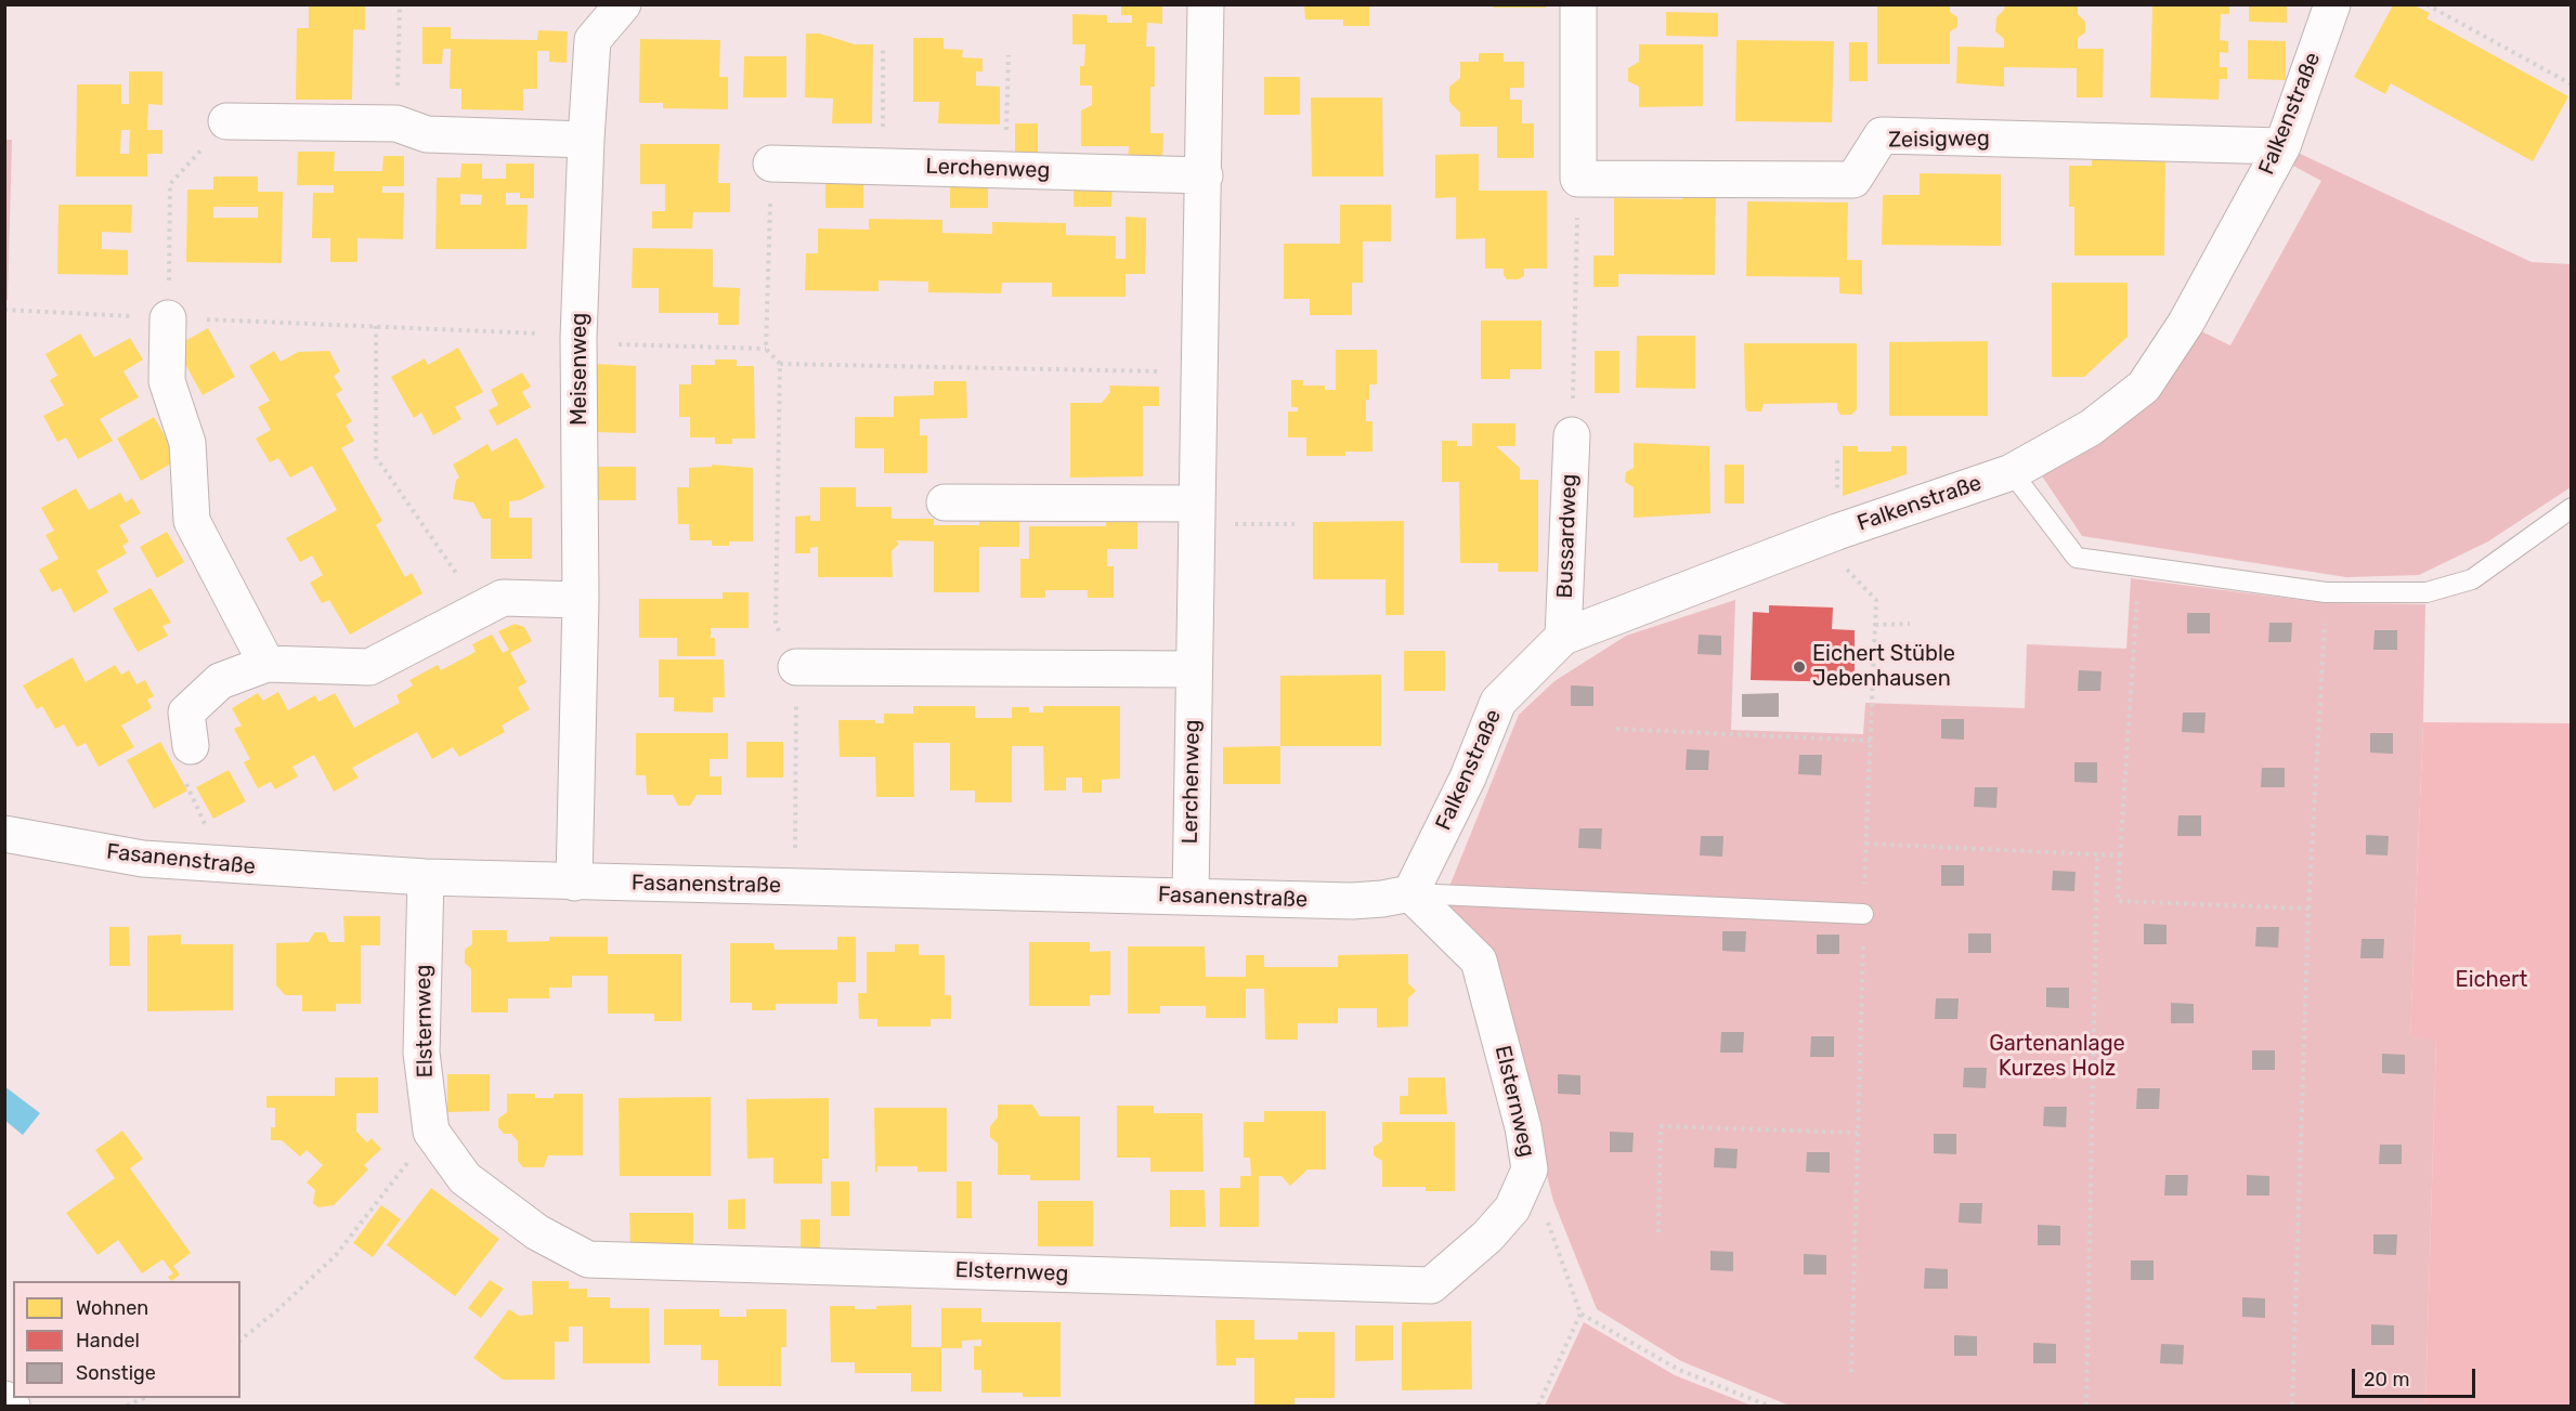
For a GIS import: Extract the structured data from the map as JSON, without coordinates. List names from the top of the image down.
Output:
{
  "streets": {
    "street": [
      "Falkenstraße",
      "Zeisigweg",
      "Lerchenweg",
      "Meisenweg",
      "Bussardweg",
      "Fasanenstraße",
      "Elsternweg"
    ]
  },
  "crossings": [
    ["Falkenstraße", "Zeisigweg"],
    ["Falkenstraße", "Bussardweg"],
    ["Falkenstraße", "Fasanenstraße"],
    ["Falkenstraße", "Elsternweg"],
    ["Lerchenweg", "Fasanenstraße"],
    ["Meisenweg", "Fasanenstraße"],
    ["Fasanenstraße", "Elsternweg"]
  ],
  "parks": ["Eichert", "Gartenanlage Kurzes Holz"],
  "places": ["Eichert Stüble Jebenhausen"],
  "legend": ["Wohnen", "Handel", "Sonstige"],
  "scale_bar": "20 m"
}
